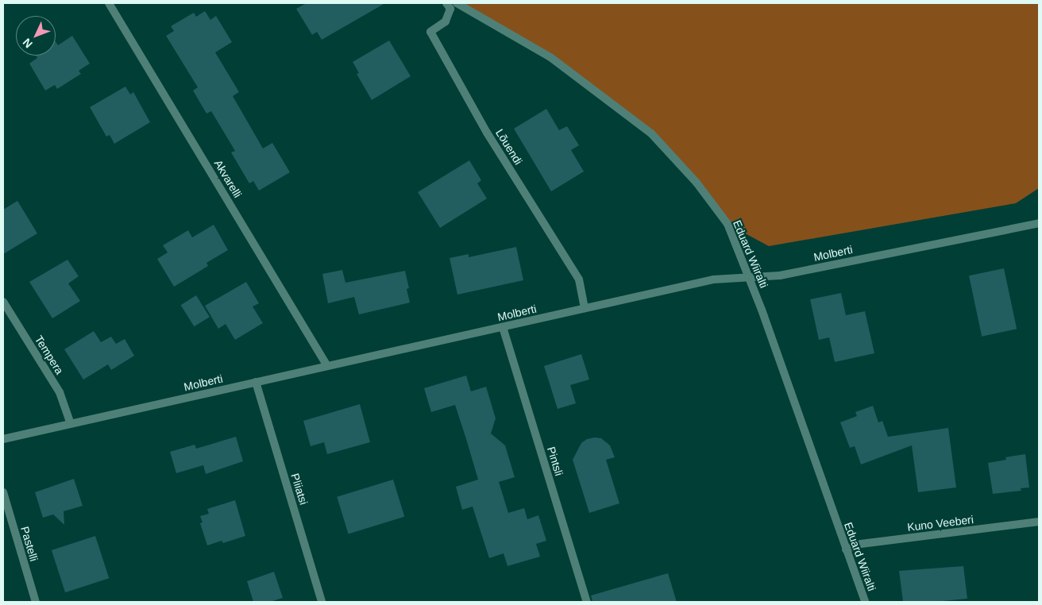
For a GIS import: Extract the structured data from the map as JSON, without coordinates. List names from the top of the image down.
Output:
{
  "streets": {
    "street": [
      "Lõuendi",
      "Akvarelli",
      "Molberti",
      "Eduard Wiiralti",
      "Tempera",
      "Pintsli",
      "Pliiatsi",
      "Kuno Veeberi",
      "Pastelli"
    ]
  },
  "crossings": [
    ["Lõuendi", "Molberti"],
    ["Akvarelli", "Molberti"],
    ["Molberti", "Eduard Wiiralti"],
    ["Molberti", "Tempera"],
    ["Molberti", "Pintsli"],
    ["Molberti", "Pliiatsi"],
    ["Eduard Wiiralti", "Kuno Veeberi"]
  ],
  "north": "bottom left"
}
